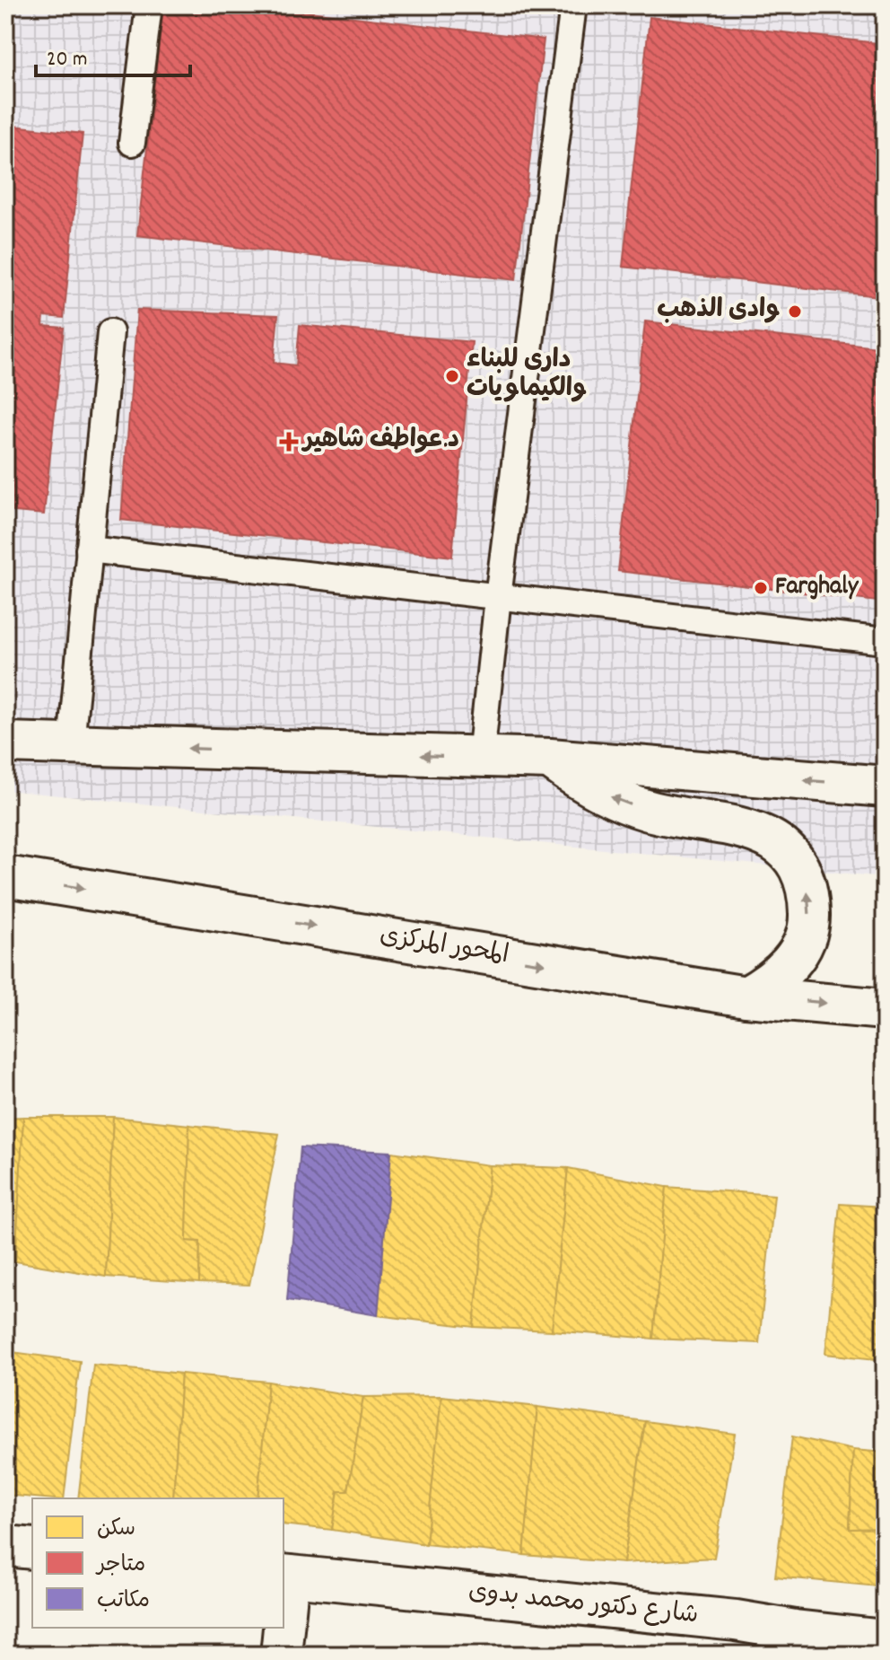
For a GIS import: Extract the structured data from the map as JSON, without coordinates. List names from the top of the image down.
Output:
{
  "streets": {
    "main road": ["المحور المركزى", "شارع دكتور محمد بدوى"]
  },
  "places": {
    "other": ["وادى الذهب", "دارى للبناء والكيماويات", "Farghaly"],
    "health": ["د.عواطف شاهير"]
  },
  "legend": ["سكن", "متاجر", "مكاتب"],
  "scale_bar": "20 m"
}
